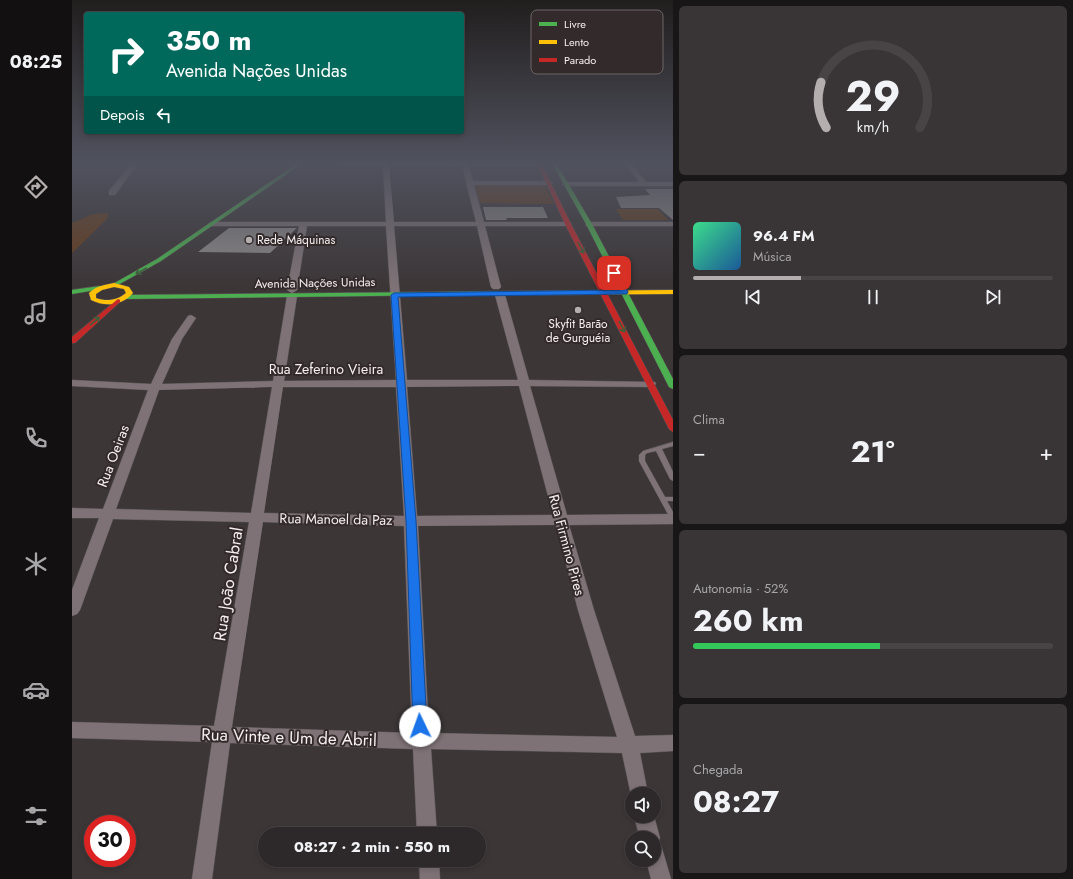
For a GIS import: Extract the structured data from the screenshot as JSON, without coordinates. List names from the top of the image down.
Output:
{
  "streets": {
    "main road": ["Avenida Nações Unidas"],
    "street": [
      "Rua Zeferino Vieira",
      "Rua Oeiras",
      "Rua Manoel da Paz",
      "Rua Firmino Pires",
      "Rua João Cabral",
      "Rua Vinte e Um de Abril"
    ]
  },
  "crossings": [
    ["Avenida Nações Unidas", "Rua Firmino Pires"],
    ["Avenida Nações Unidas", "Rua João Cabral"],
    ["Rua Zeferino Vieira", "Rua Oeiras"],
    ["Rua Zeferino Vieira", "Rua Firmino Pires"],
    ["Rua Zeferino Vieira", "Rua João Cabral"],
    ["Rua Oeiras", "Rua Manoel da Paz"],
    ["Rua Manoel da Paz", "Rua Firmino Pires"],
    ["Rua Manoel da Paz", "Rua João Cabral"],
    ["Rua Firmino Pires", "Rua Vinte e Um de Abril"],
    ["Rua João Cabral", "Rua Vinte e Um de Abril"]
  ],
  "places": ["Rede Máquinas", "Skyfit Barão de Gurguéia"],
  "legend": ["Livre", "Lento", "Parado"],
  "page": {
    "tabs": "08:25",
    "turn": ["350 m", "Avenida Nações Unidas"],
    "then": "Depois",
    "song": ["96.4 FM", "Música"],
    "tile": [
      "Clima",
      ["Autonomia · 52%", "260 km"],
      ["Chegada", "08:27"]
    ],
    "heat": ["−", "21°", "+"],
    "limit": "30",
    "trip": "08:27 · 2 min · 550 m",
    "gauge": ["29", "km/h"]
  }
}
